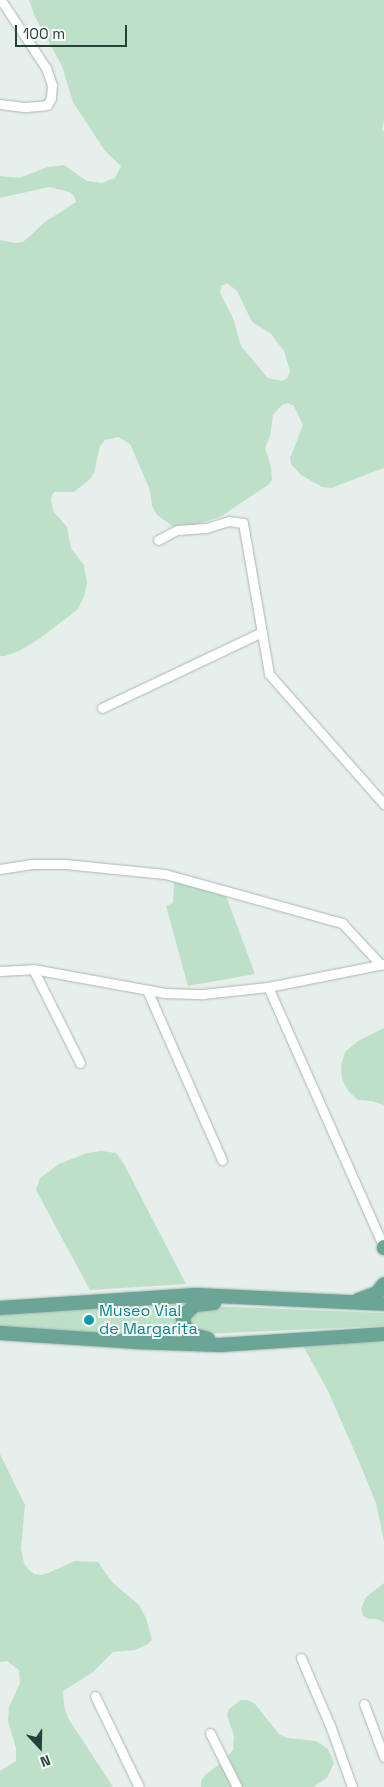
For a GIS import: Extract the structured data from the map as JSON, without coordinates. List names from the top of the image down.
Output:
{
  "places": ["Museo Vial de Margarita"],
  "scale_bar": "100 m",
  "north": "bottom"
}
